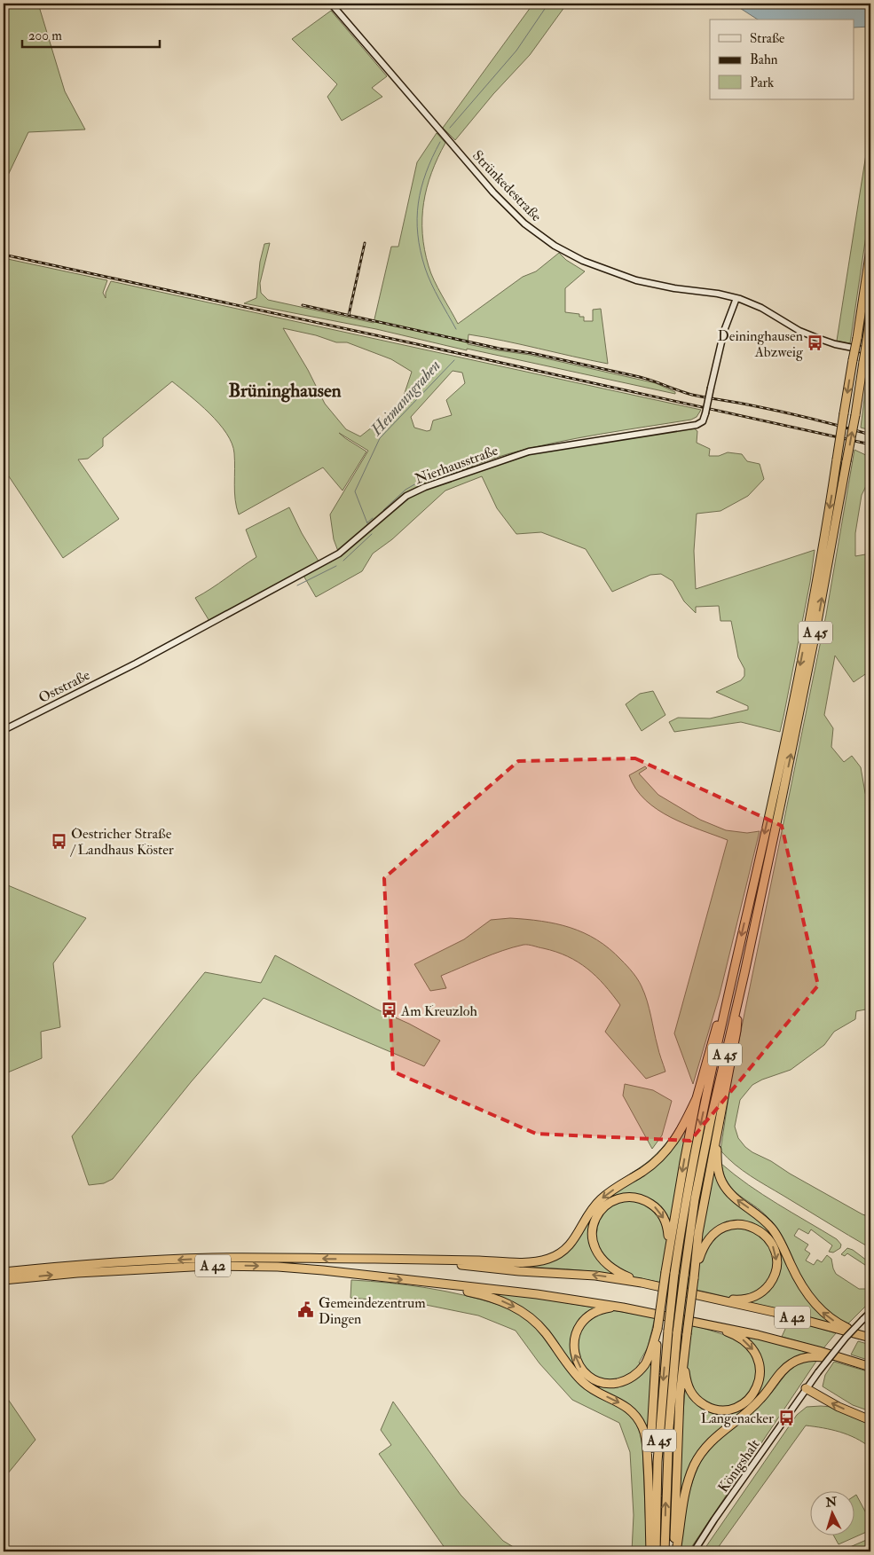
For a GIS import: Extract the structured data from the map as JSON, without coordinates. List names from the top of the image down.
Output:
{
  "streets": {
    "highway": ["A 45", "A 42"],
    "main road": [
      "Strünkedestraße",
      "Nierhausstraße",
      "Oststraße",
      "Königshalt"
    ]
  },
  "crossings": [
    ["Strünkedestraße", "Nierhausstraße"],
    ["Nierhausstraße", "Oststraße"]
  ],
  "districts": ["Brüninghausen"],
  "water": ["Heimanngraben"],
  "places": {
    "bus stop": [
      "Deininghausen Abzweig",
      "Oestricher Straße / Landhaus Köster",
      "Am Kreuzloh",
      "Langenacker"
    ],
    "public building": ["Gemeindezentrum Dingen"]
  },
  "legend": ["Straße", "Bahn", "Park"],
  "scale_bar": "200 m",
  "north": "top"
}
